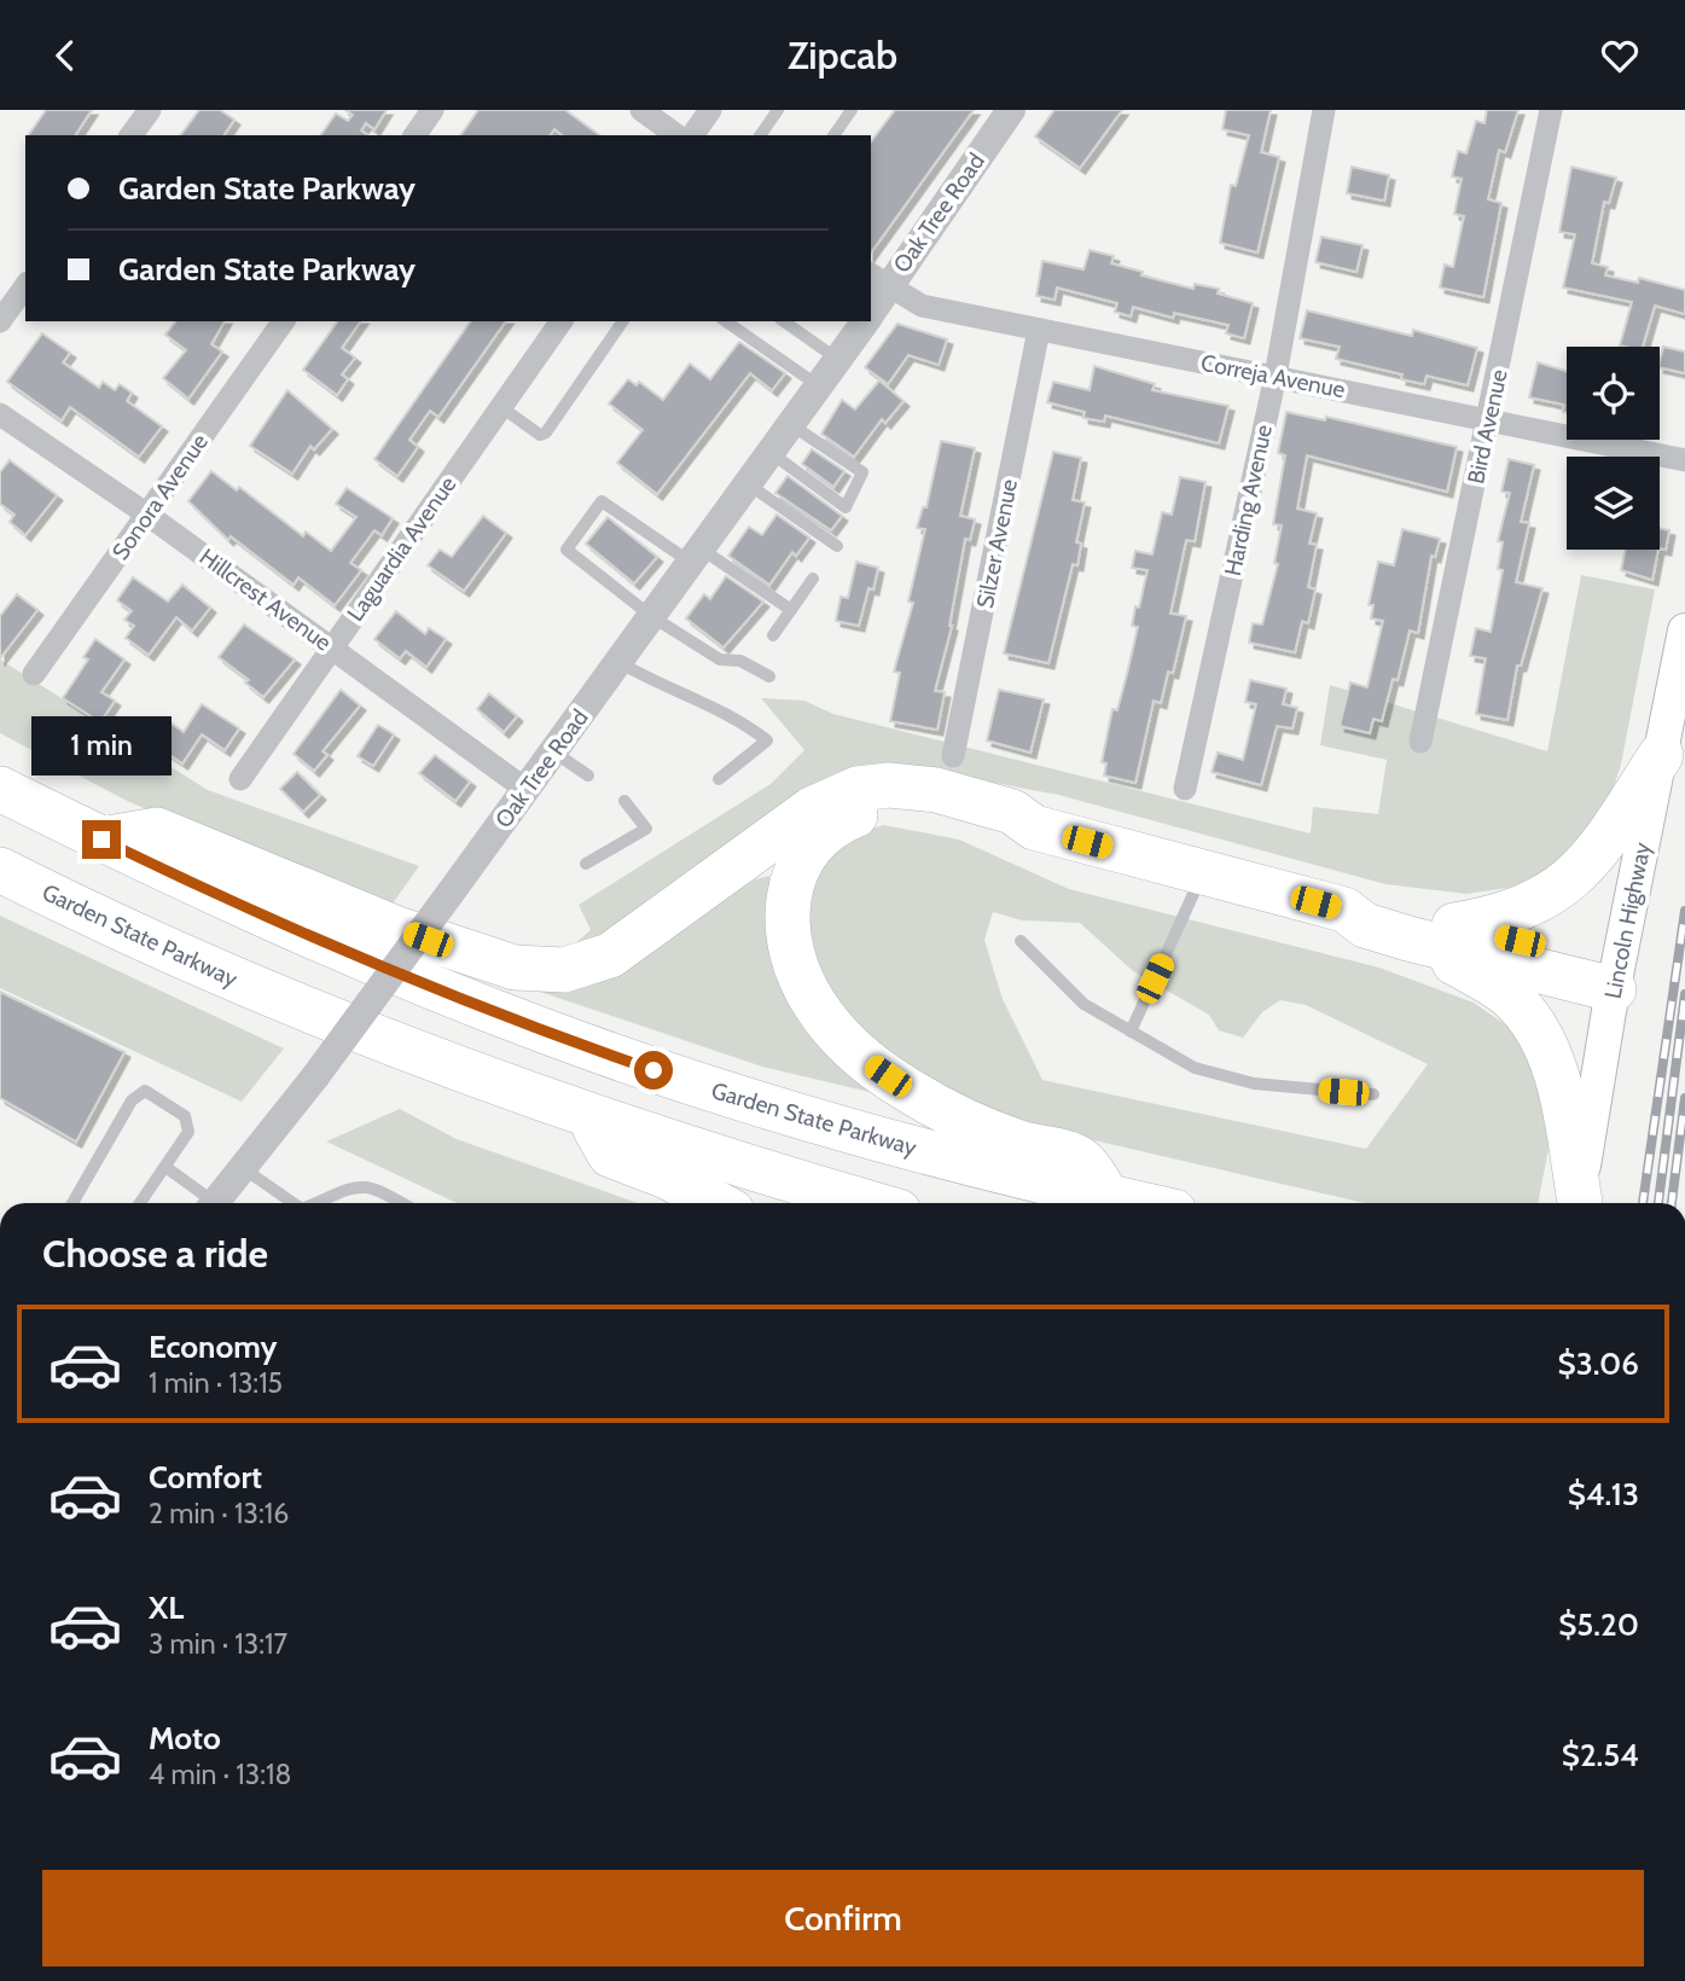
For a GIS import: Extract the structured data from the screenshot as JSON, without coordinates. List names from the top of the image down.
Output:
{
  "streets": {
    "highway": ["Garden State Parkway"],
    "main road": ["Lincoln Highway"],
    "street": [
      "Oak Tree Road",
      "Correja Avenue",
      "Bird Avenue",
      "Sonora Avenue",
      "Harding Avenue",
      "Silzer Avenue",
      "Laguardia Avenue",
      "Hillcrest Avenue"
    ]
  },
  "crossings": [
    ["Oak Tree Road", "Correja Avenue"],
    ["Oak Tree Road", "Hillcrest Avenue"],
    ["Correja Avenue", "Bird Avenue"],
    ["Correja Avenue", "Harding Avenue"],
    ["Correja Avenue", "Silzer Avenue"],
    ["Sonora Avenue", "Hillcrest Avenue"],
    ["Laguardia Avenue", "Hillcrest Avenue"]
  ],
  "page": {
    "header": "Zipcab",
    "banner": ["Garden State Parkway", "Garden State Parkway"],
    "bubble": "1 min",
    "heading": "Choose a ride",
    "list": [
      {
        "name": "Economy",
        "note": "1 min · 13:15",
        "value": "$3.06"
      },
      {
        "name": "Comfort",
        "note": "2 min · 13:16",
        "value": "$4.13"
      },
      {
        "name": "XL",
        "note": "3 min · 13:17",
        "value": "$5.20"
      },
      {
        "name": "Moto",
        "note": "4 min · 13:18",
        "value": "$2.54"
      }
    ],
    "buttons": "Confirm"
  }
}
